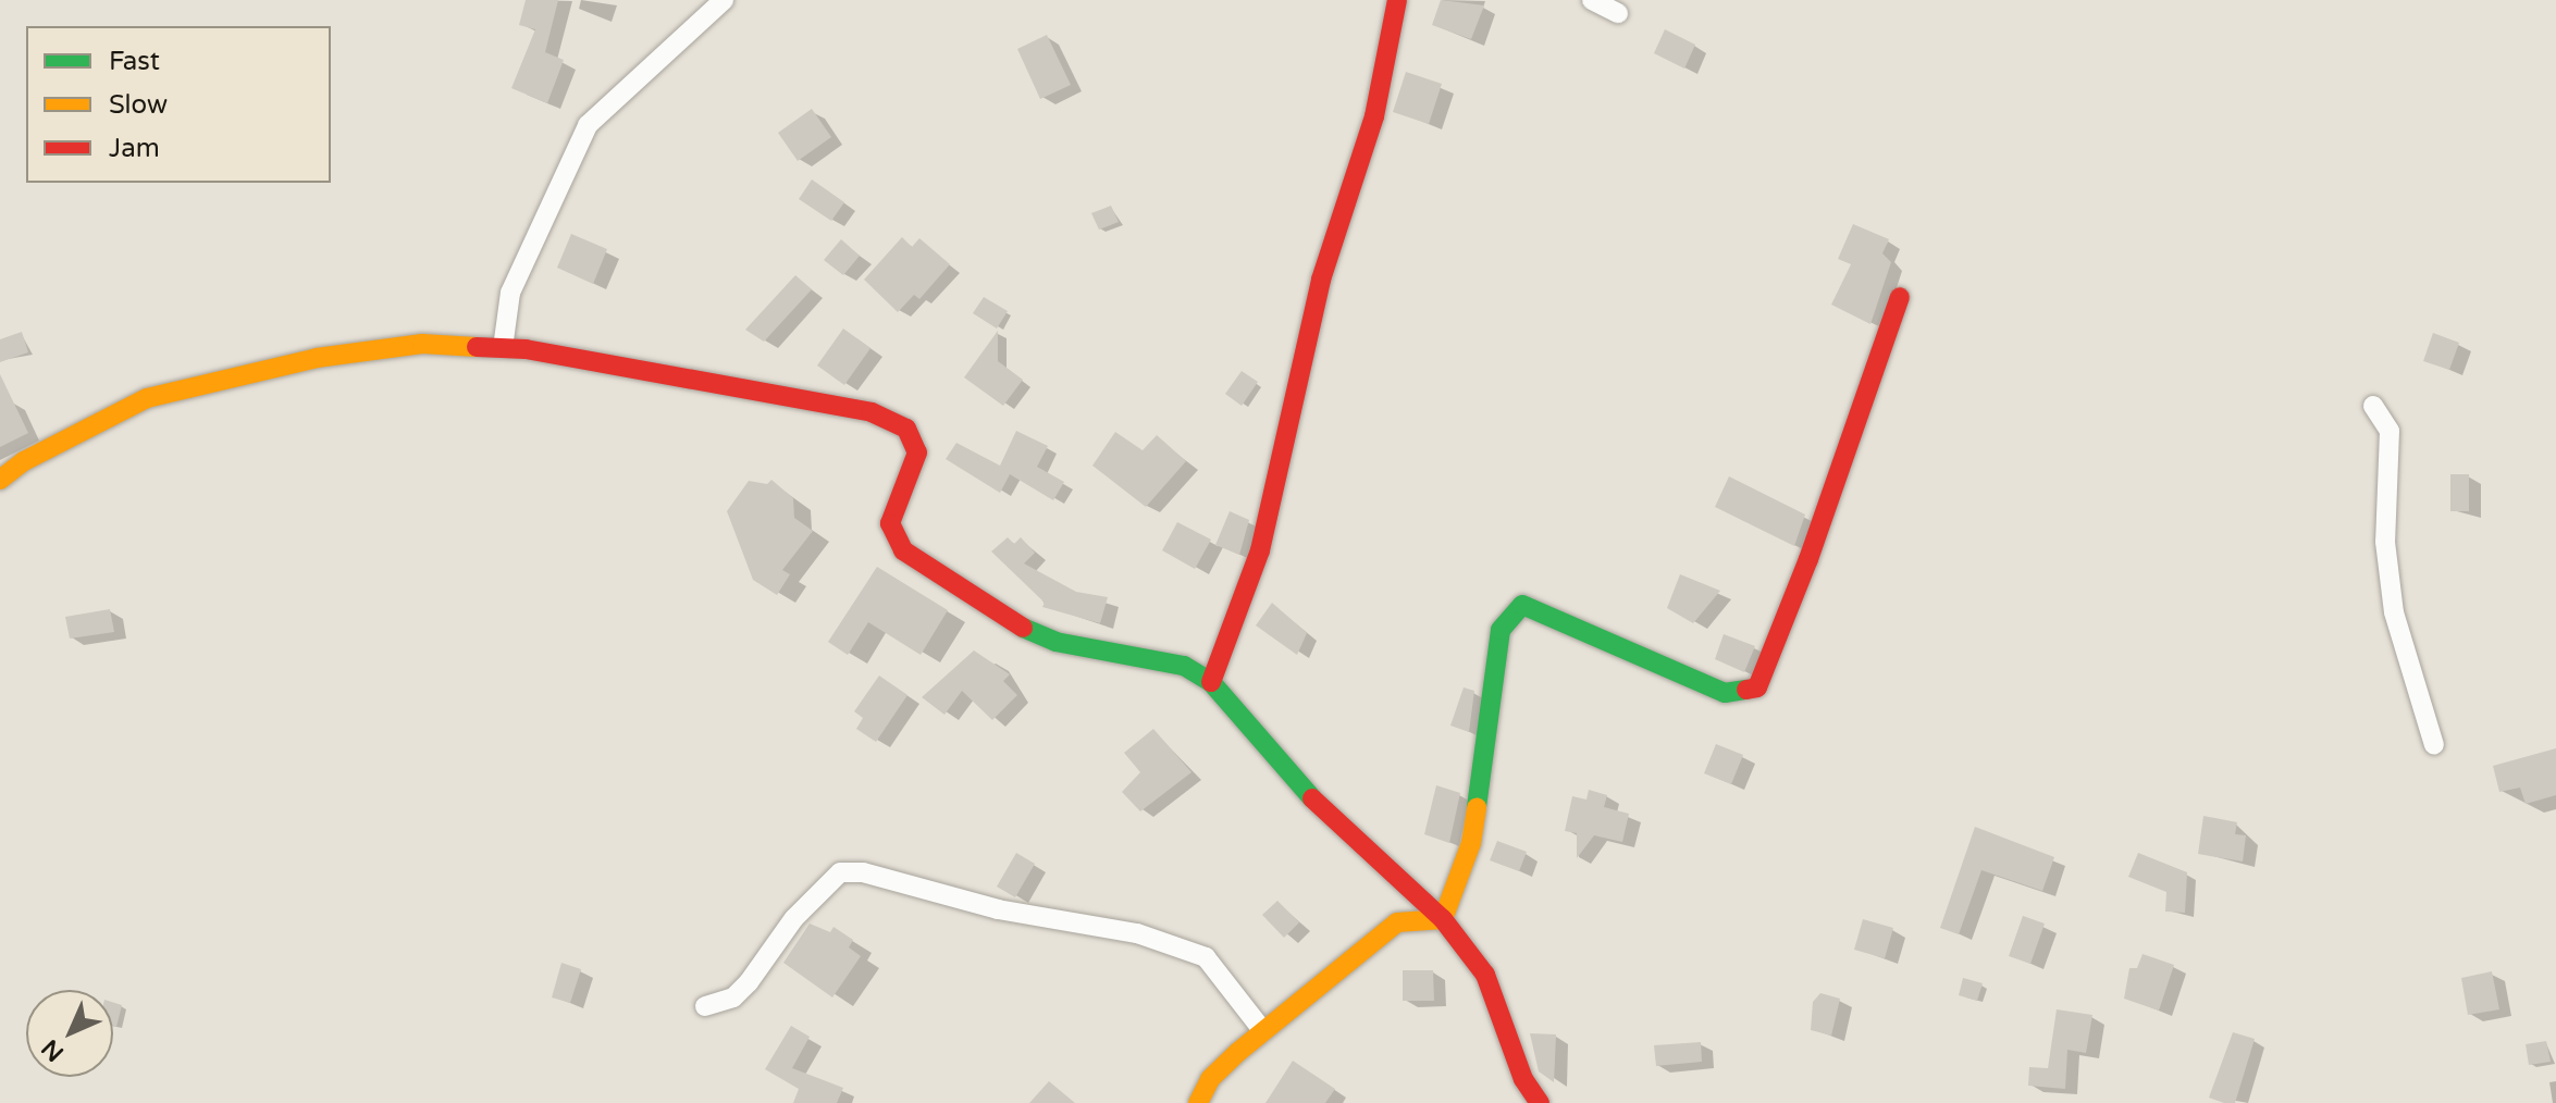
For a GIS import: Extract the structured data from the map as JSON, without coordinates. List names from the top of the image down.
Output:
{
  "legend": ["Fast", "Slow", "Jam"],
  "north": "bottom left"
}
